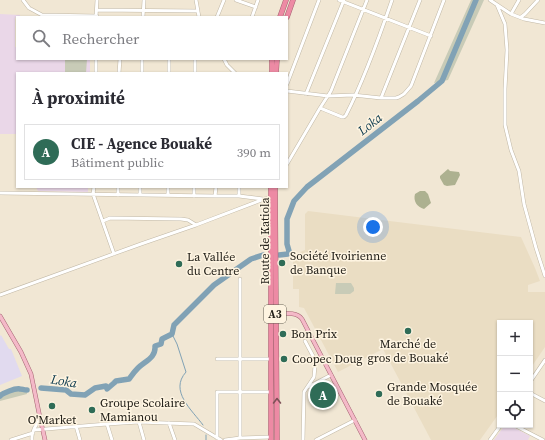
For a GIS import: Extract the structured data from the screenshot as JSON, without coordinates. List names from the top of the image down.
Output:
{
  "streets": {
    "highway": ["Route de Katiola", "A3"]
  },
  "water": ["Loka"],
  "places": [
    "Société Ivoirienne de Banque",
    "La Vallée du Centre",
    "Marché de gros de Bouaké",
    "Bon Prix",
    "Coopec Doug",
    "Grande Mosquée de Bouaké",
    "O'Market",
    "Groupe Scolaire Mamianou"
  ],
  "page": {
    "search": "Rechercher",
    "heading": "À proximité",
    "list": [
      {
        "mark": "A",
        "name": "CIE - Agence Bouaké",
        "note": "Bâtiment public",
        "value": "390 m"
      }
    ],
    "map_buttons": ["+", "−"],
    "pins": "A"
  }
}
